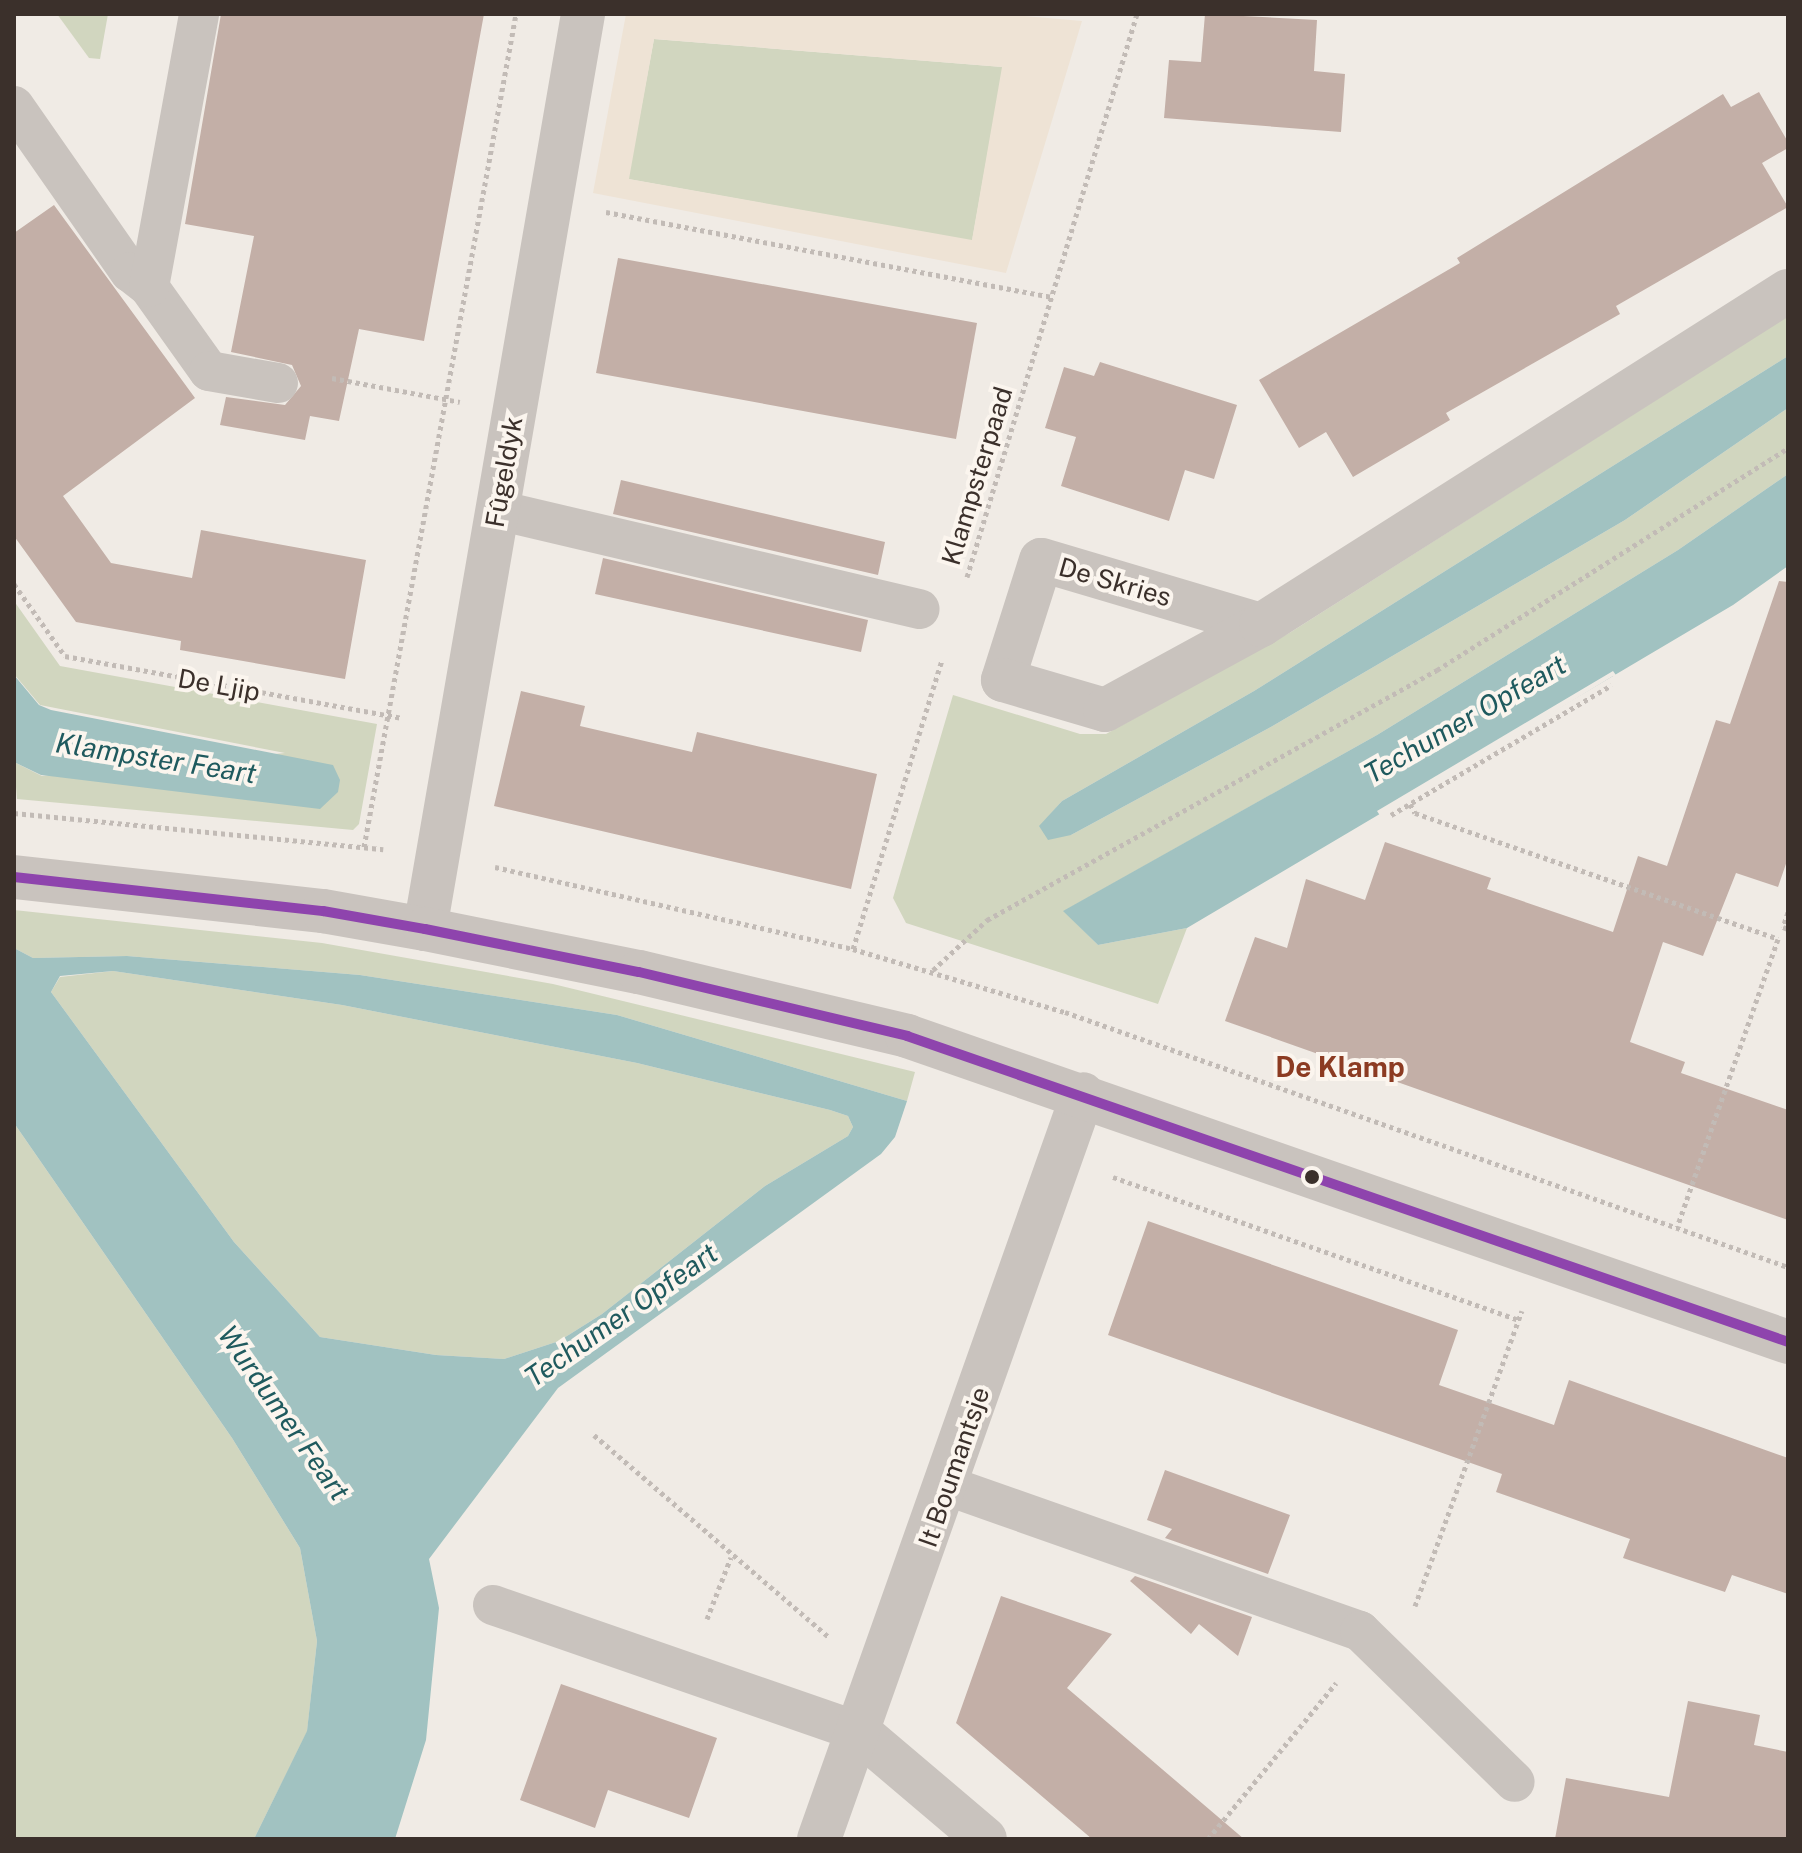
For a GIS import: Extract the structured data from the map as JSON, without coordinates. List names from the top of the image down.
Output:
{
  "streets": {
    "street": ["Fûgeldyk", "De Skries", "It Boumantsje"],
    "path": ["Klampsterpaad", "De Ljip"]
  },
  "crossings": [
    ["Fûgeldyk", "De Ljip"]
  ],
  "districts": ["De Klamp"],
  "water": ["Techumer Opfeart", "Klampster Feart", "Wurdumer Feart"]
}
